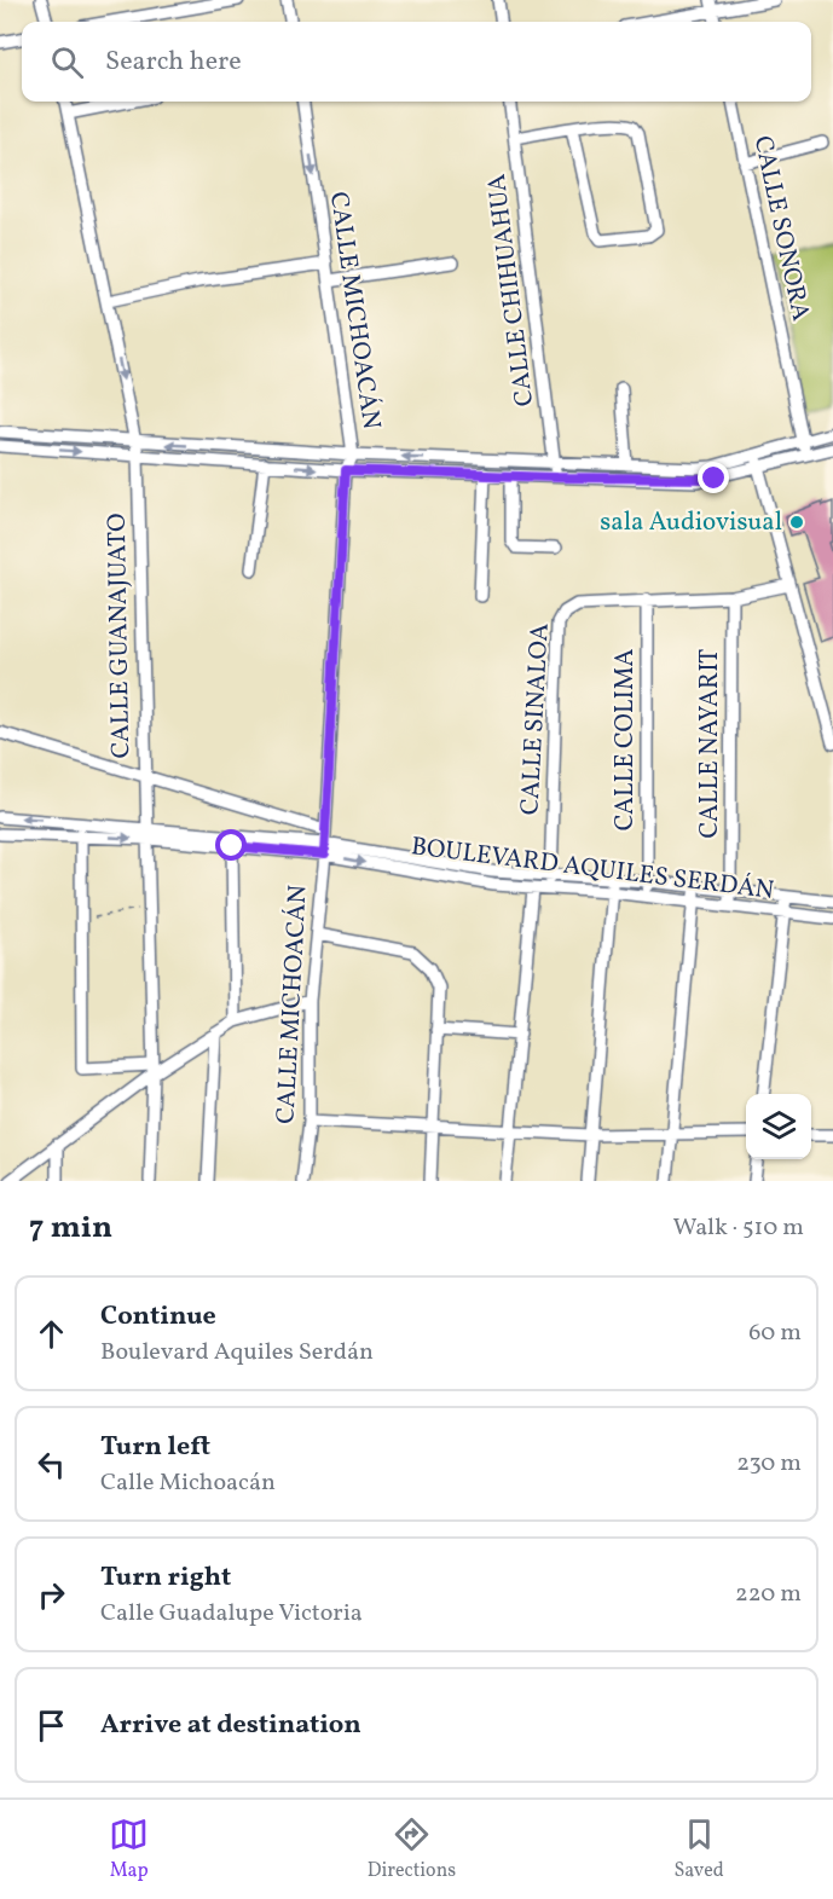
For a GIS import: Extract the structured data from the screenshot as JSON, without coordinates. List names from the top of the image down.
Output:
{
  "streets": {
    "street": [
      "CALLE SONORA",
      "CALLE CHIHUAHUA",
      "CALLE MICHOACÁN",
      "CALLE GUANAJUATO",
      "CALLE SINALOA",
      "CALLE COLIMA",
      "CALLE NAYARIT",
      "BOULEVARD AQUILES SERDÁN"
    ]
  },
  "crossings": [
    ["CALLE MICHOACÁN", "BOULEVARD AQUILES SERDÁN"],
    ["CALLE GUANAJUATO", "BOULEVARD AQUILES SERDÁN"],
    ["CALLE SINALOA", "CALLE COLIMA"],
    ["CALLE SINALOA", "BOULEVARD AQUILES SERDÁN"],
    ["CALLE COLIMA", "BOULEVARD AQUILES SERDÁN"],
    ["CALLE NAYARIT", "BOULEVARD AQUILES SERDÁN"]
  ],
  "places": ["sala Audiovisual"],
  "page": {
    "search": "Search here",
    "heading": ["7 min", "Walk · 510 m"],
    "list": [
      ["Continue", "Boulevard Aquiles Serdán", "60 m"],
      ["Turn left", "Calle Michoacán", "230 m"],
      ["Turn right", "Calle Guadalupe Victoria", "220 m"],
      "Arrive at destination"
    ],
    "nav": ["Map", "Directions", "Saved"]
  }
}
